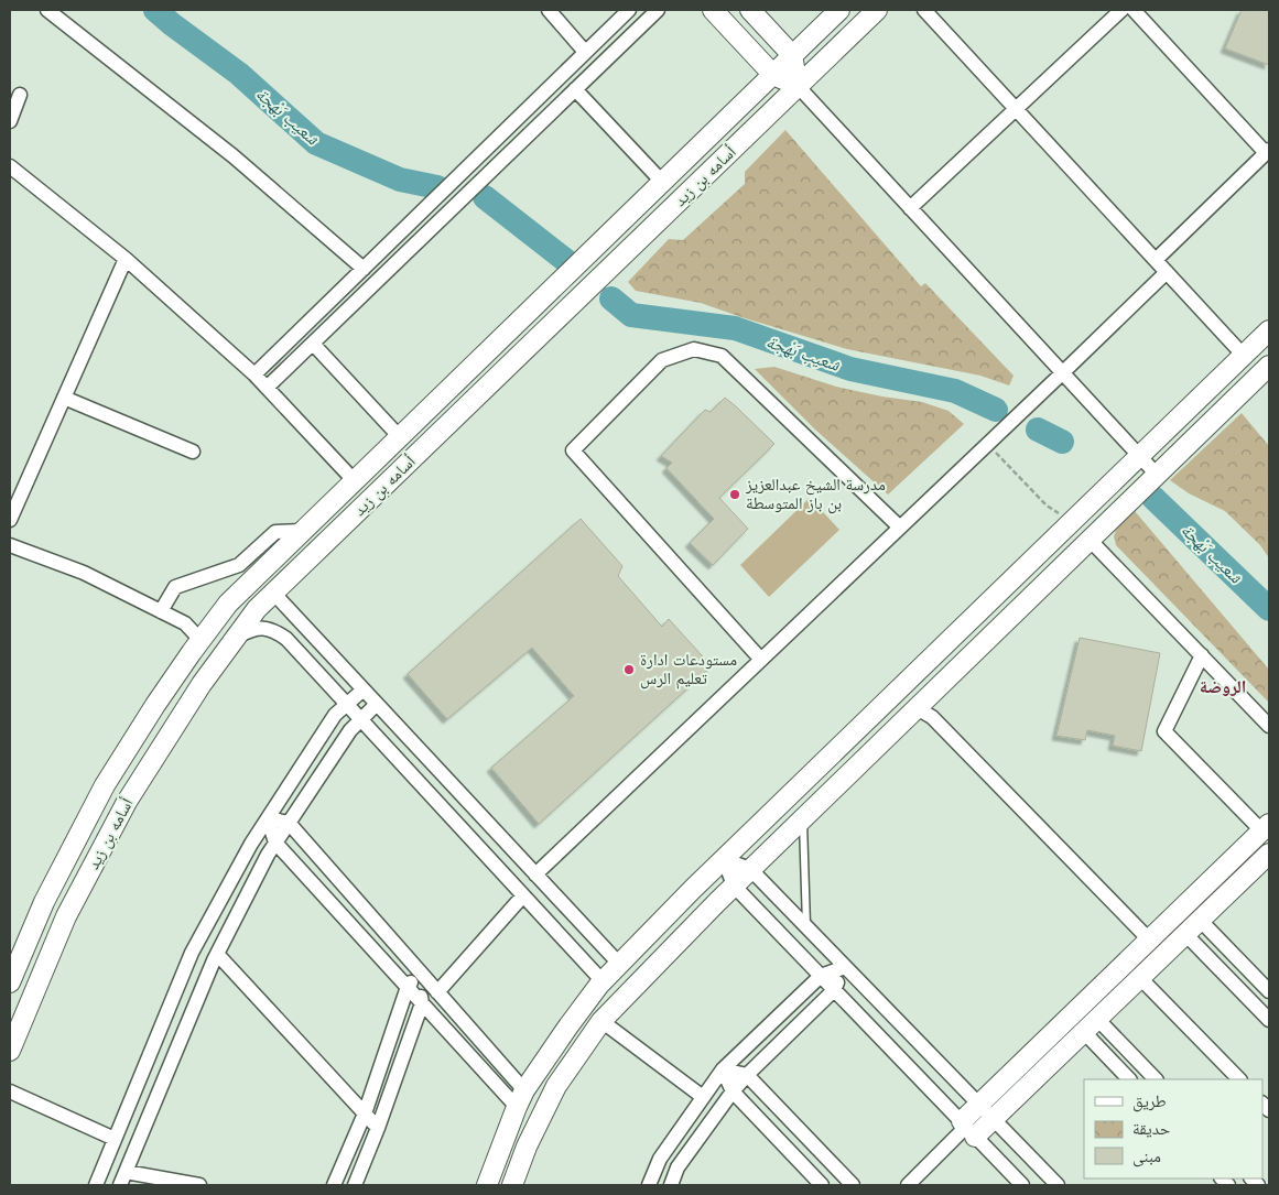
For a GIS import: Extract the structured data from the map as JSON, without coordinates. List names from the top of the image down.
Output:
{
  "streets": {
    "street": ["أسامه بن زيد"]
  },
  "districts": ["الروضة"],
  "water": ["شعيب بَهْجة"],
  "places": ["مدرسة الشيخ عبدالعزيز بن باز المتوسطة", "مستودعات ادارة تعليم الرس"],
  "legend": ["طريق", "حديقة", "مبنى"]
}
